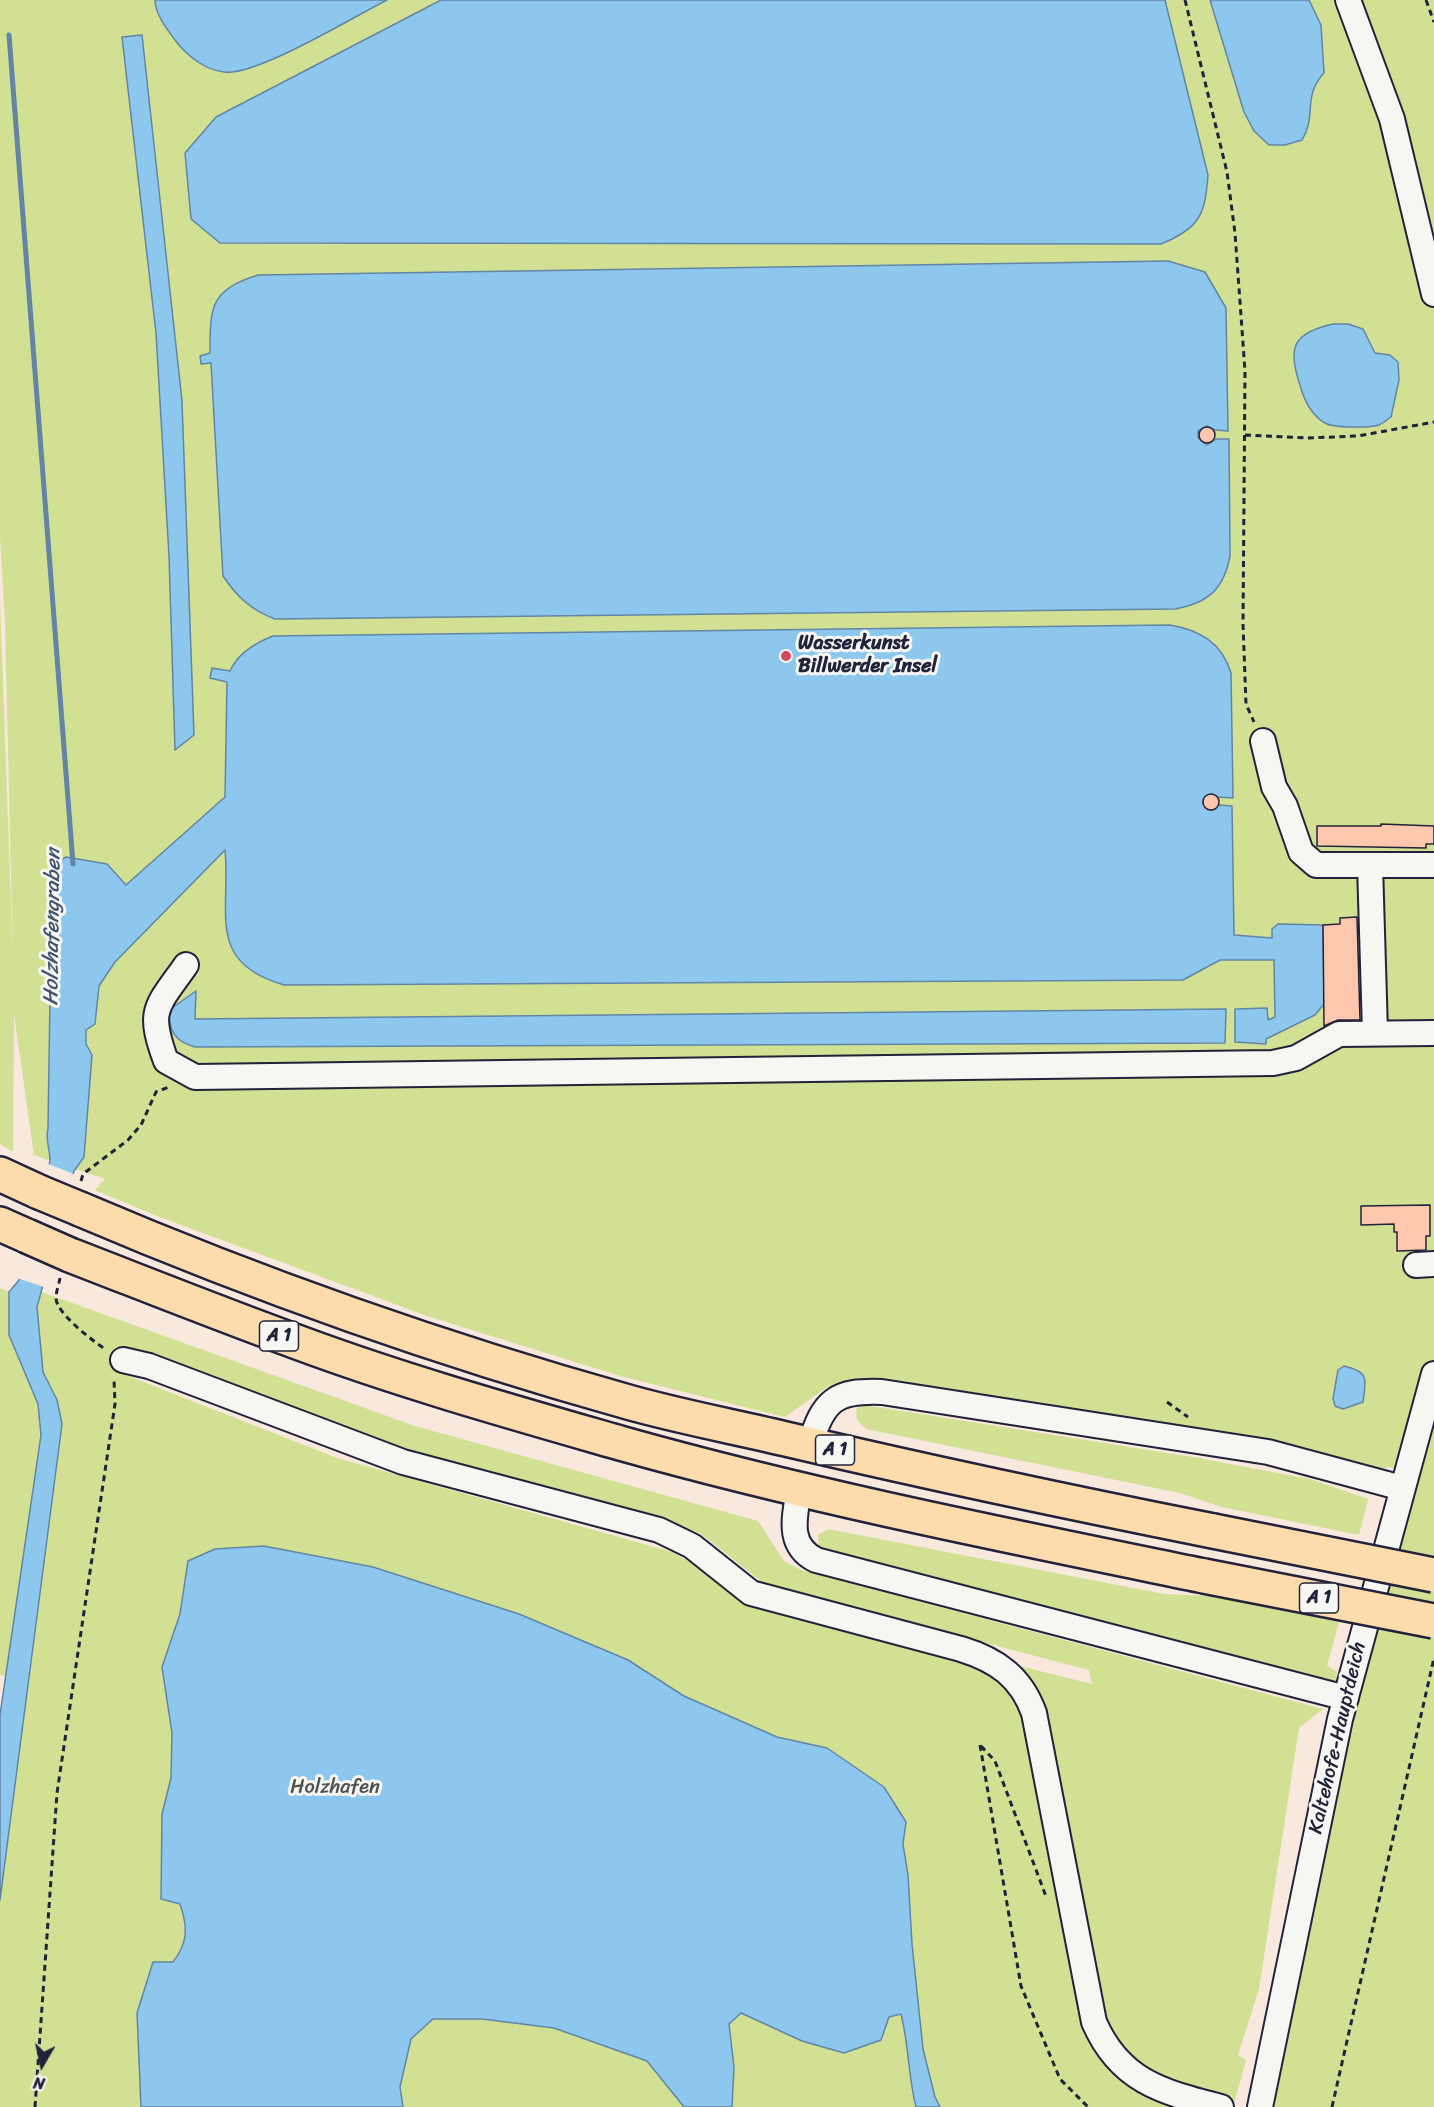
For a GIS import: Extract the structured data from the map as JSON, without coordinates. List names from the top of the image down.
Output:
{
  "streets": {
    "highway": ["A 1"],
    "lane": ["Kaltehofe-Hauptdeich"]
  },
  "water": ["Holzhafengraben"],
  "parks": ["Holzhafen"],
  "places": ["Wasserkunst Billwerder Insel"],
  "north": "bottom"
}
